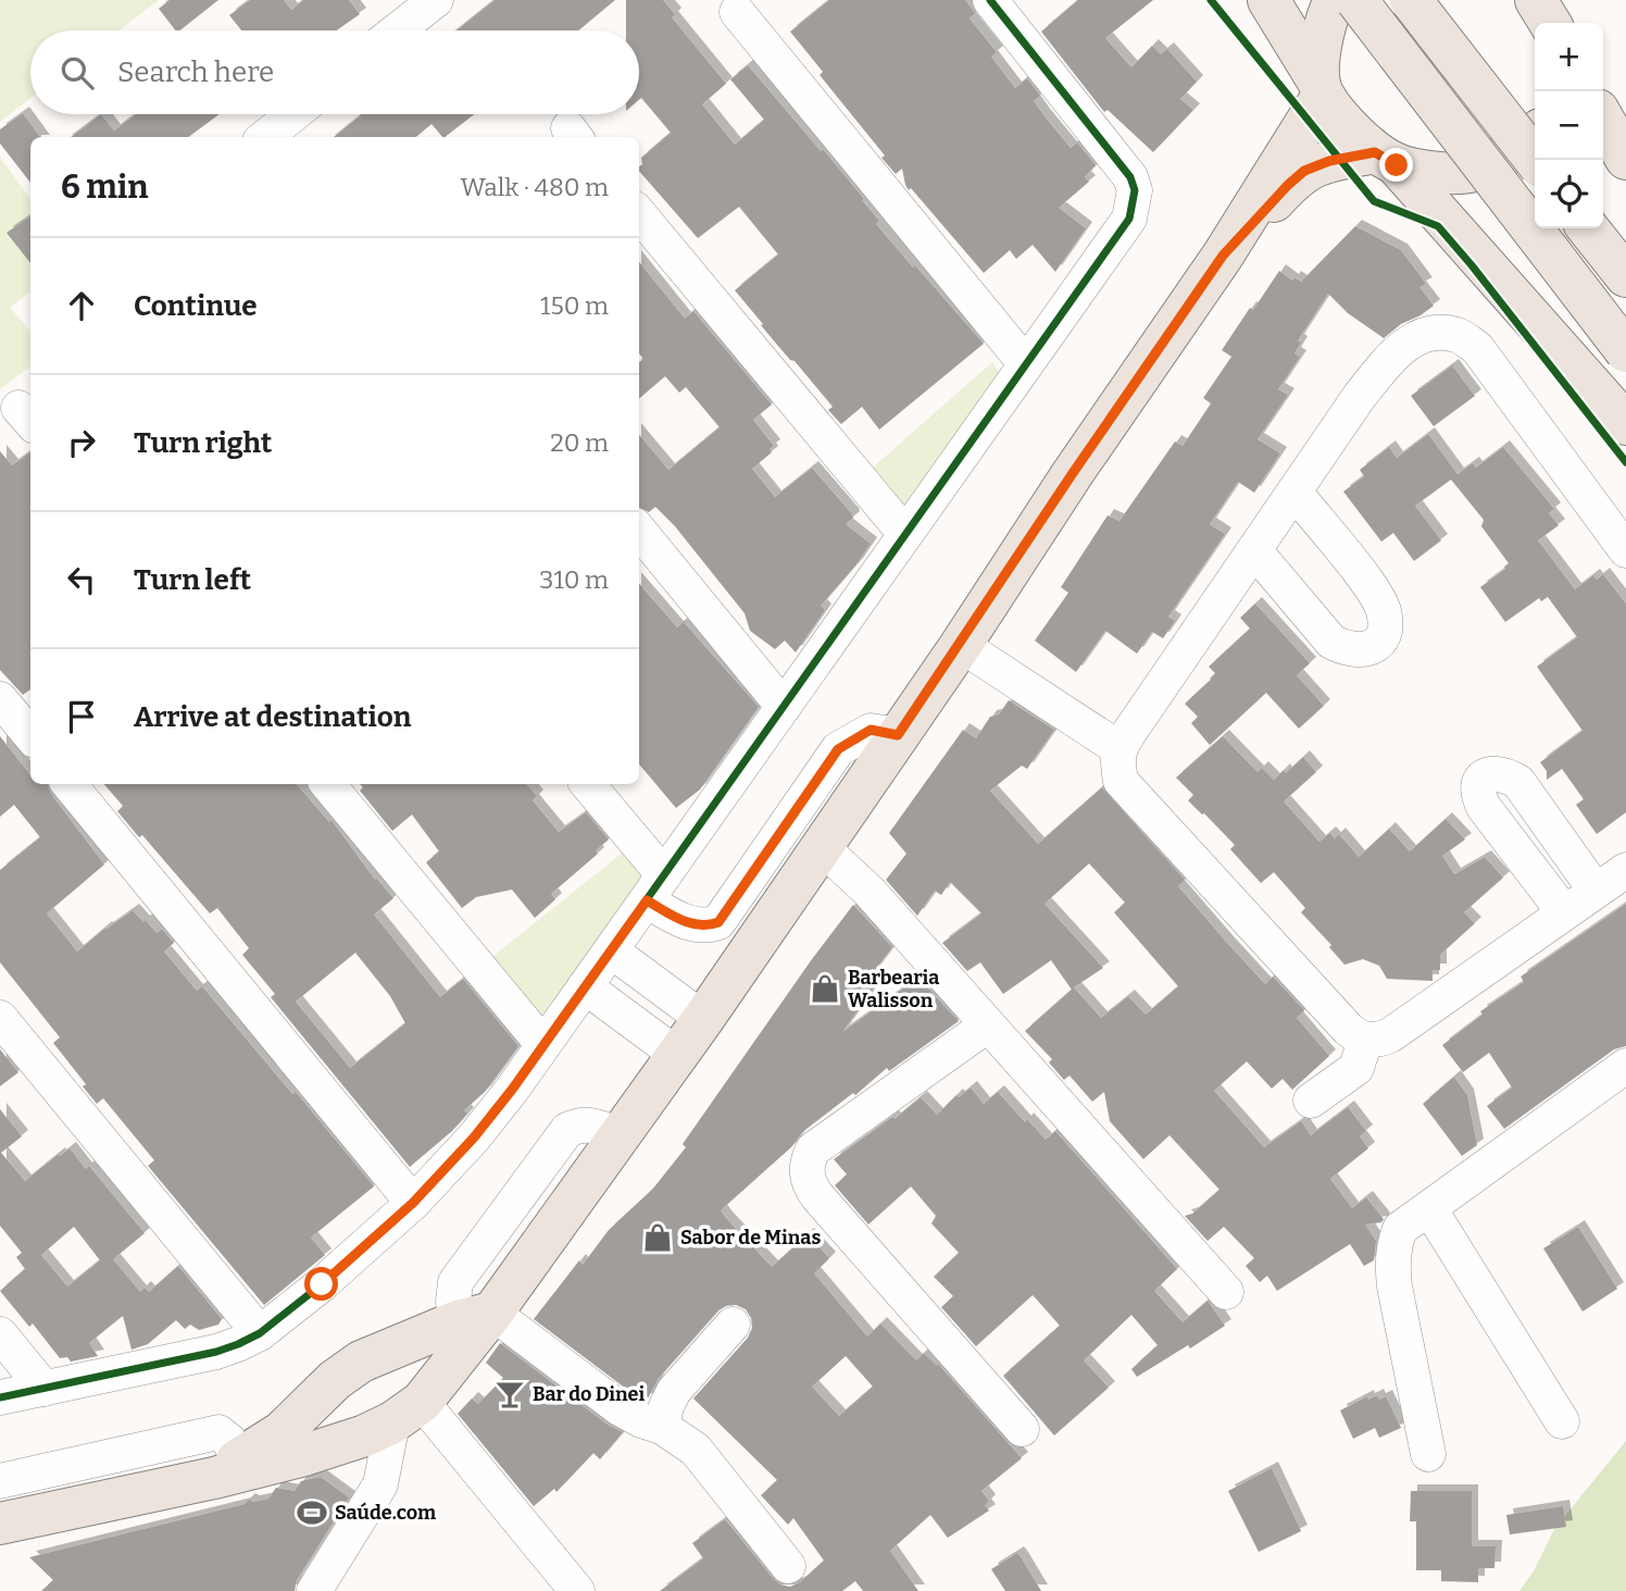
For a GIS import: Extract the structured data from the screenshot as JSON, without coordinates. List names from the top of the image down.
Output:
{
  "places": {
    "shop": ["Barbearia Walisson", "Sabor de Minas"],
    "bar": ["Bar do Dinei"],
    "sports": ["Saúde.com"]
  },
  "page": {
    "map_buttons": ["+", "−"],
    "search": "Search here",
    "heading": ["6 min", "Walk · 480 m"],
    "list": [
      ["Continue", "150 m"],
      ["Turn right", "20 m"],
      ["Turn left", "310 m"],
      "Arrive at destination"
    ]
  }
}
